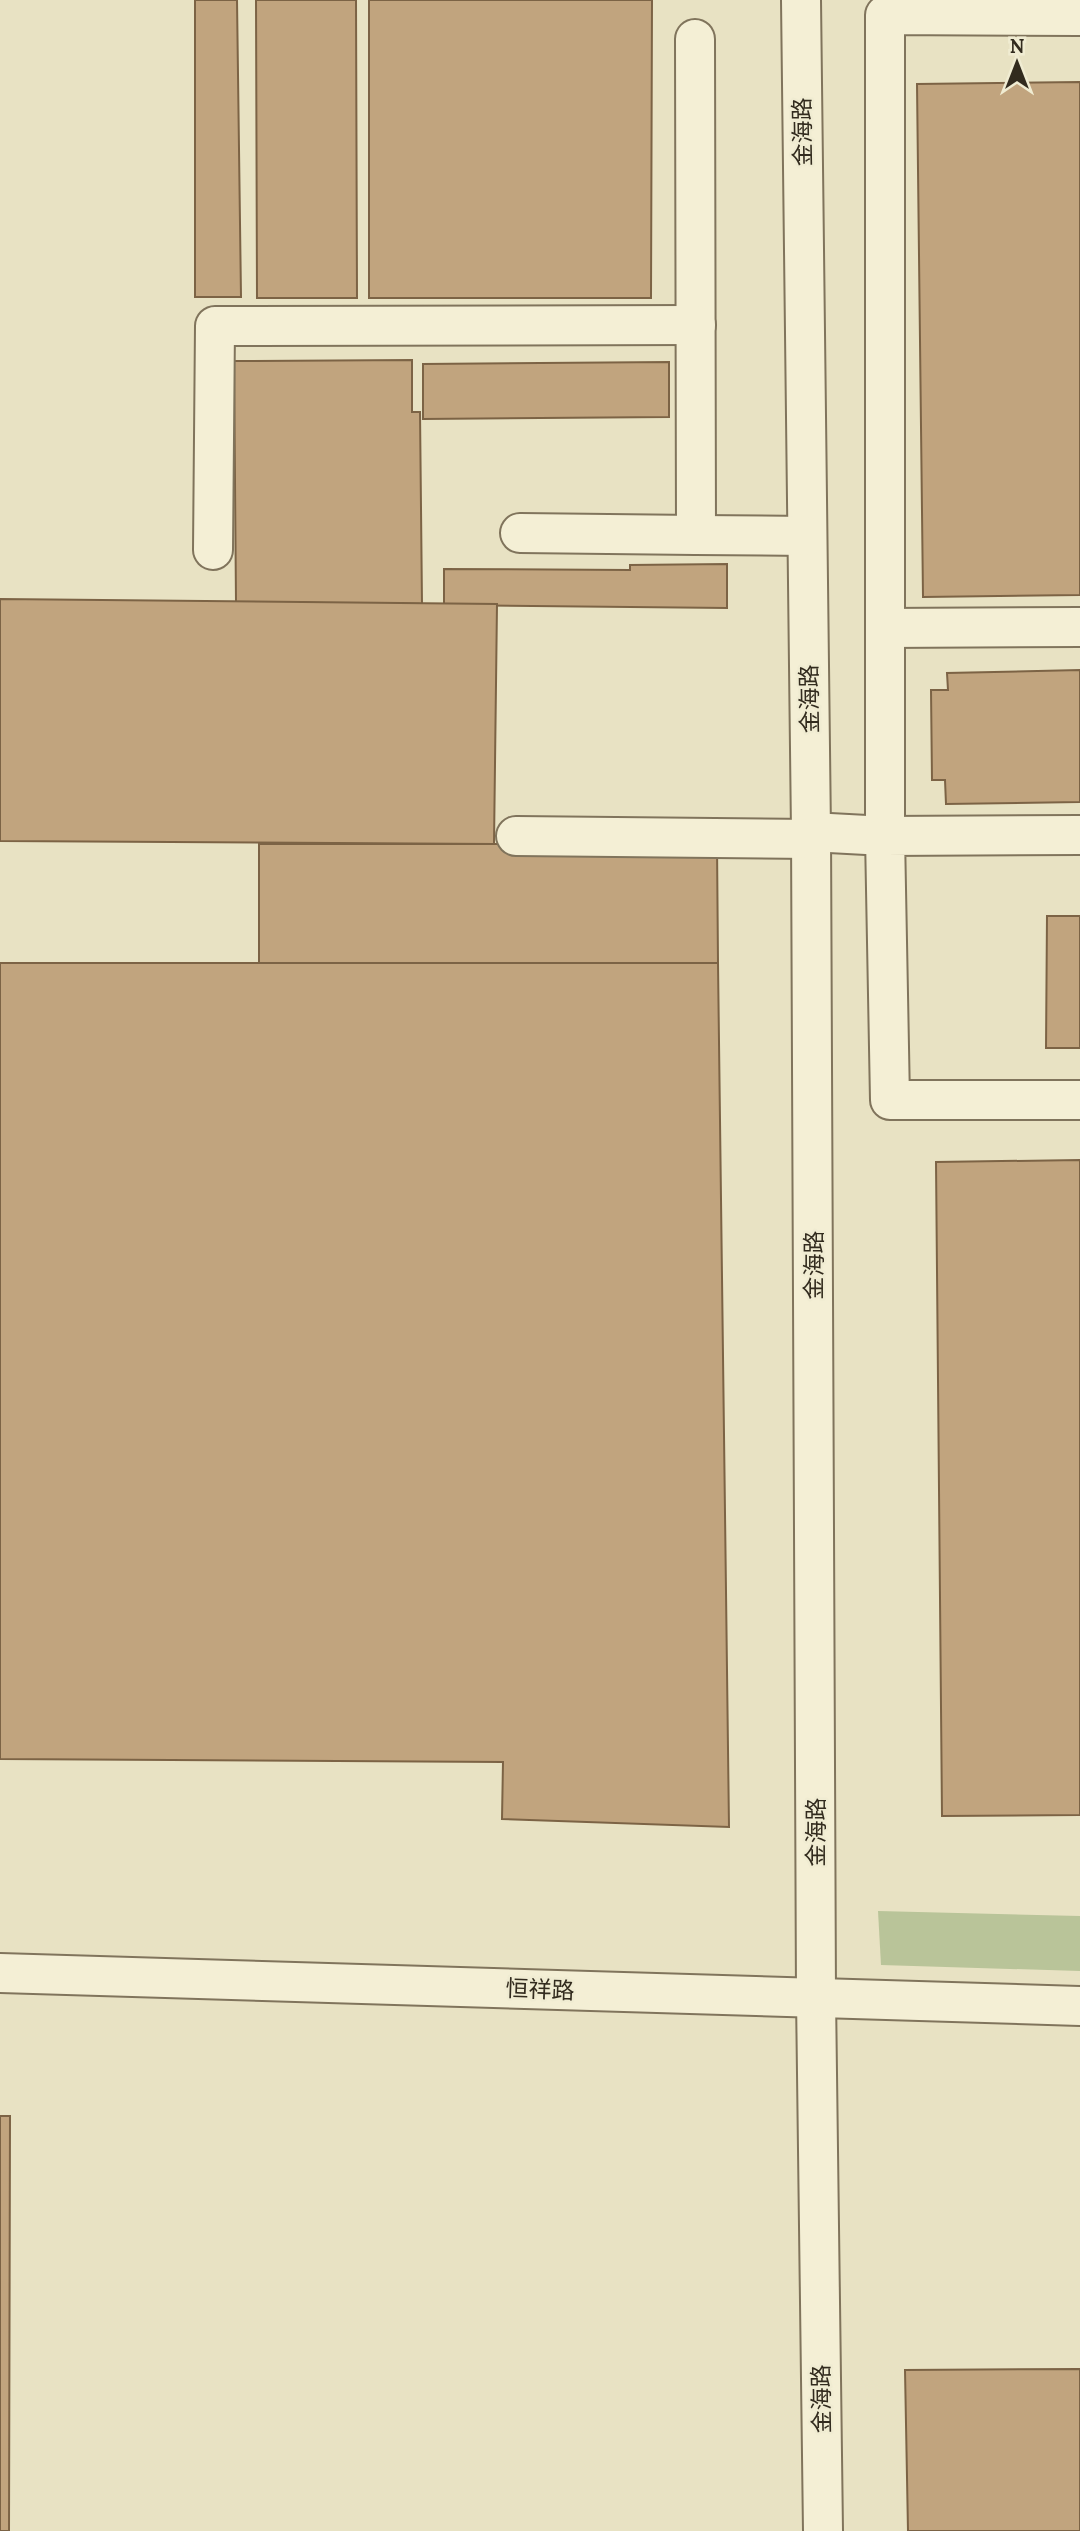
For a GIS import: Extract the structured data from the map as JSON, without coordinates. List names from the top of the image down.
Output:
{
  "streets": {
    "street": ["金海路", "恒祥路"]
  },
  "crossings": [
    ["金海路", "恒祥路"]
  ],
  "north": "top"
}
